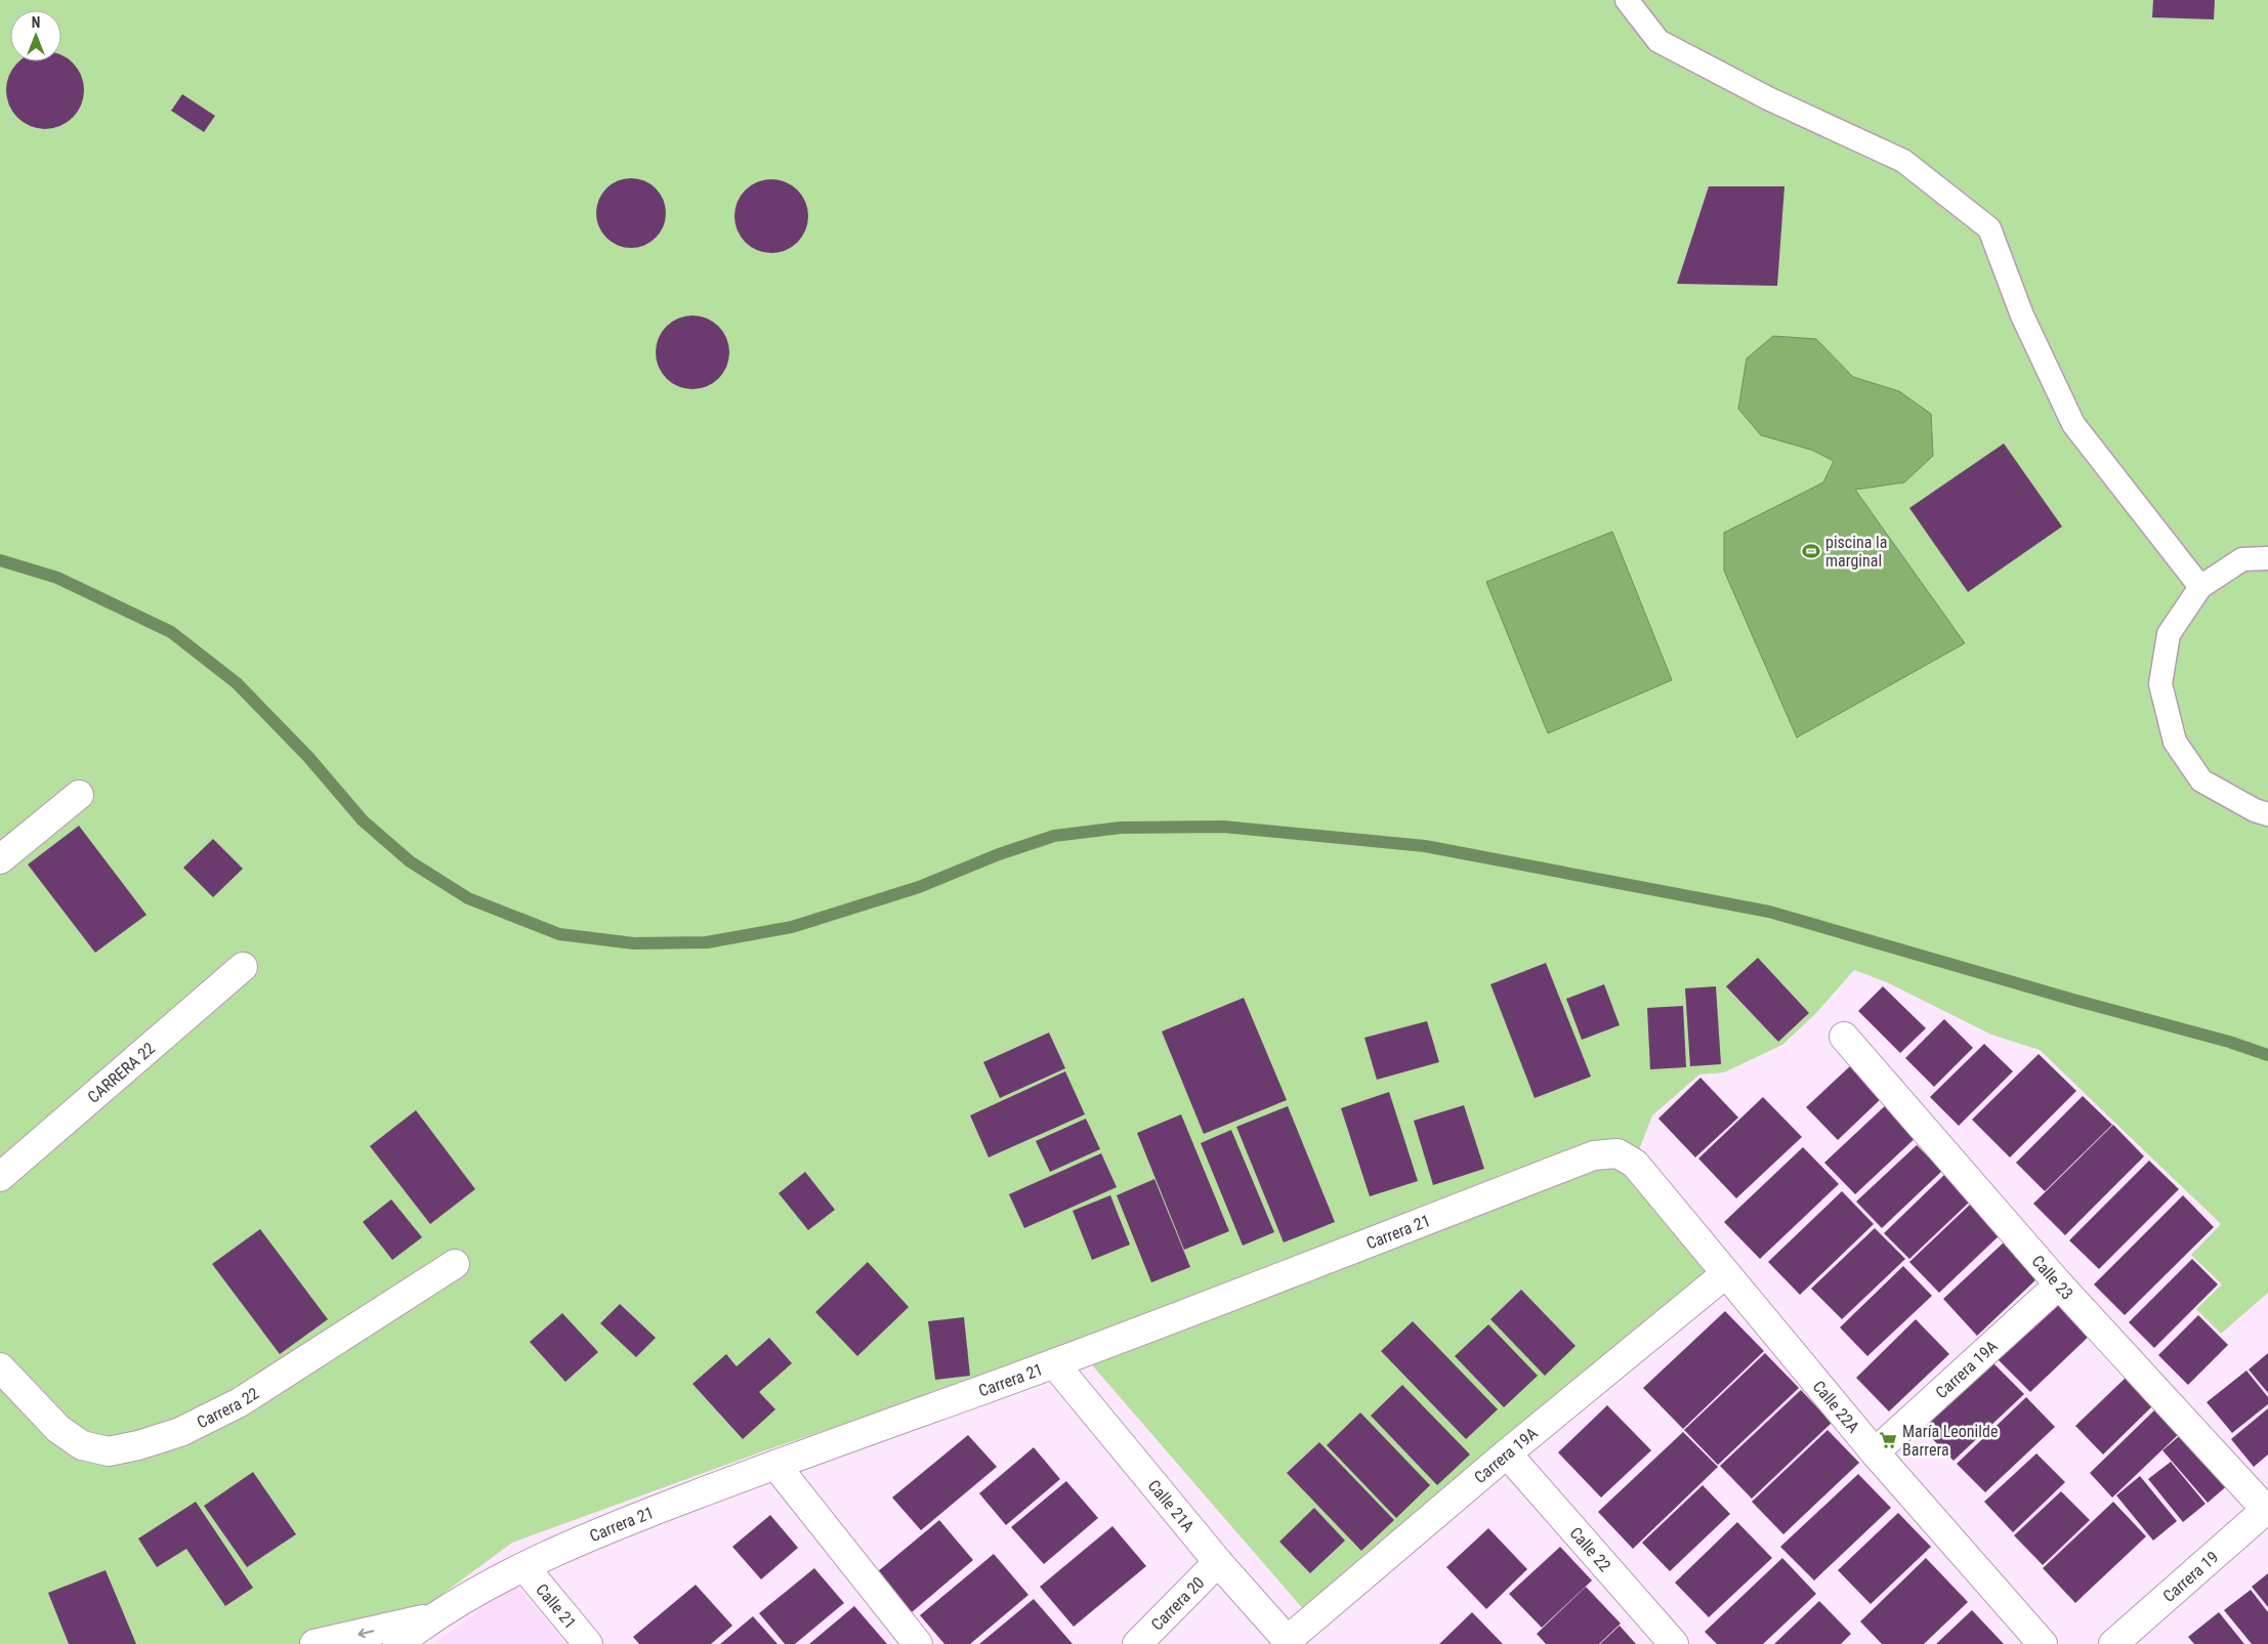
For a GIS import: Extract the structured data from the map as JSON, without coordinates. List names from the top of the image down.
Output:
{
  "streets": {
    "street": [
      "CARRERA 22",
      "Carrera 21",
      "Calle 23",
      "Carrera 19A",
      "Carrera 22",
      "Calle 22A",
      "Calle 21A",
      "Calle 22",
      "Carrera 19",
      "Carrera 20",
      "Calle 21"
    ]
  },
  "crossings": [
    ["Carrera 21", "Calle 22A"],
    ["Carrera 21", "Calle 21A"],
    ["Carrera 21", "Calle 21"],
    ["Calle 23", "Carrera 19A"],
    ["Calle 23", "Carrera 19"],
    ["Carrera 19A", "Calle 22A"],
    ["Carrera 19A", "Calle 21A"],
    ["Carrera 19A", "Calle 22"],
    ["Calle 21A", "Carrera 20"]
  ],
  "places": {
    "sports": ["piscina la marginal"],
    "supermarket": ["María Leonilde Barrera"]
  },
  "north": "top"
}
